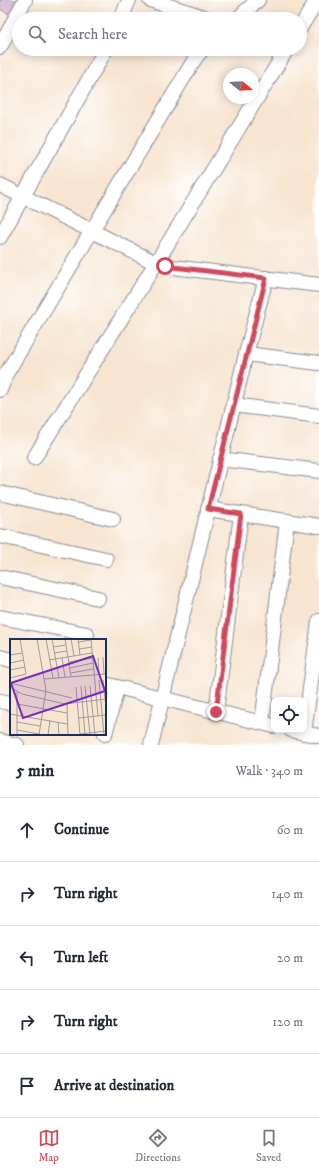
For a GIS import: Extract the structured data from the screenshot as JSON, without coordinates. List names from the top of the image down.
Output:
{
  "north": "right",
  "page": {
    "search": "Search here",
    "heading": ["5 min", "Walk · 340 m"],
    "list": [
      ["Continue", "60 m"],
      ["Turn right", "140 m"],
      ["Turn left", "20 m"],
      ["Turn right", "120 m"],
      "Arrive at destination"
    ],
    "nav": ["Map", "Directions", "Saved"]
  }
}
